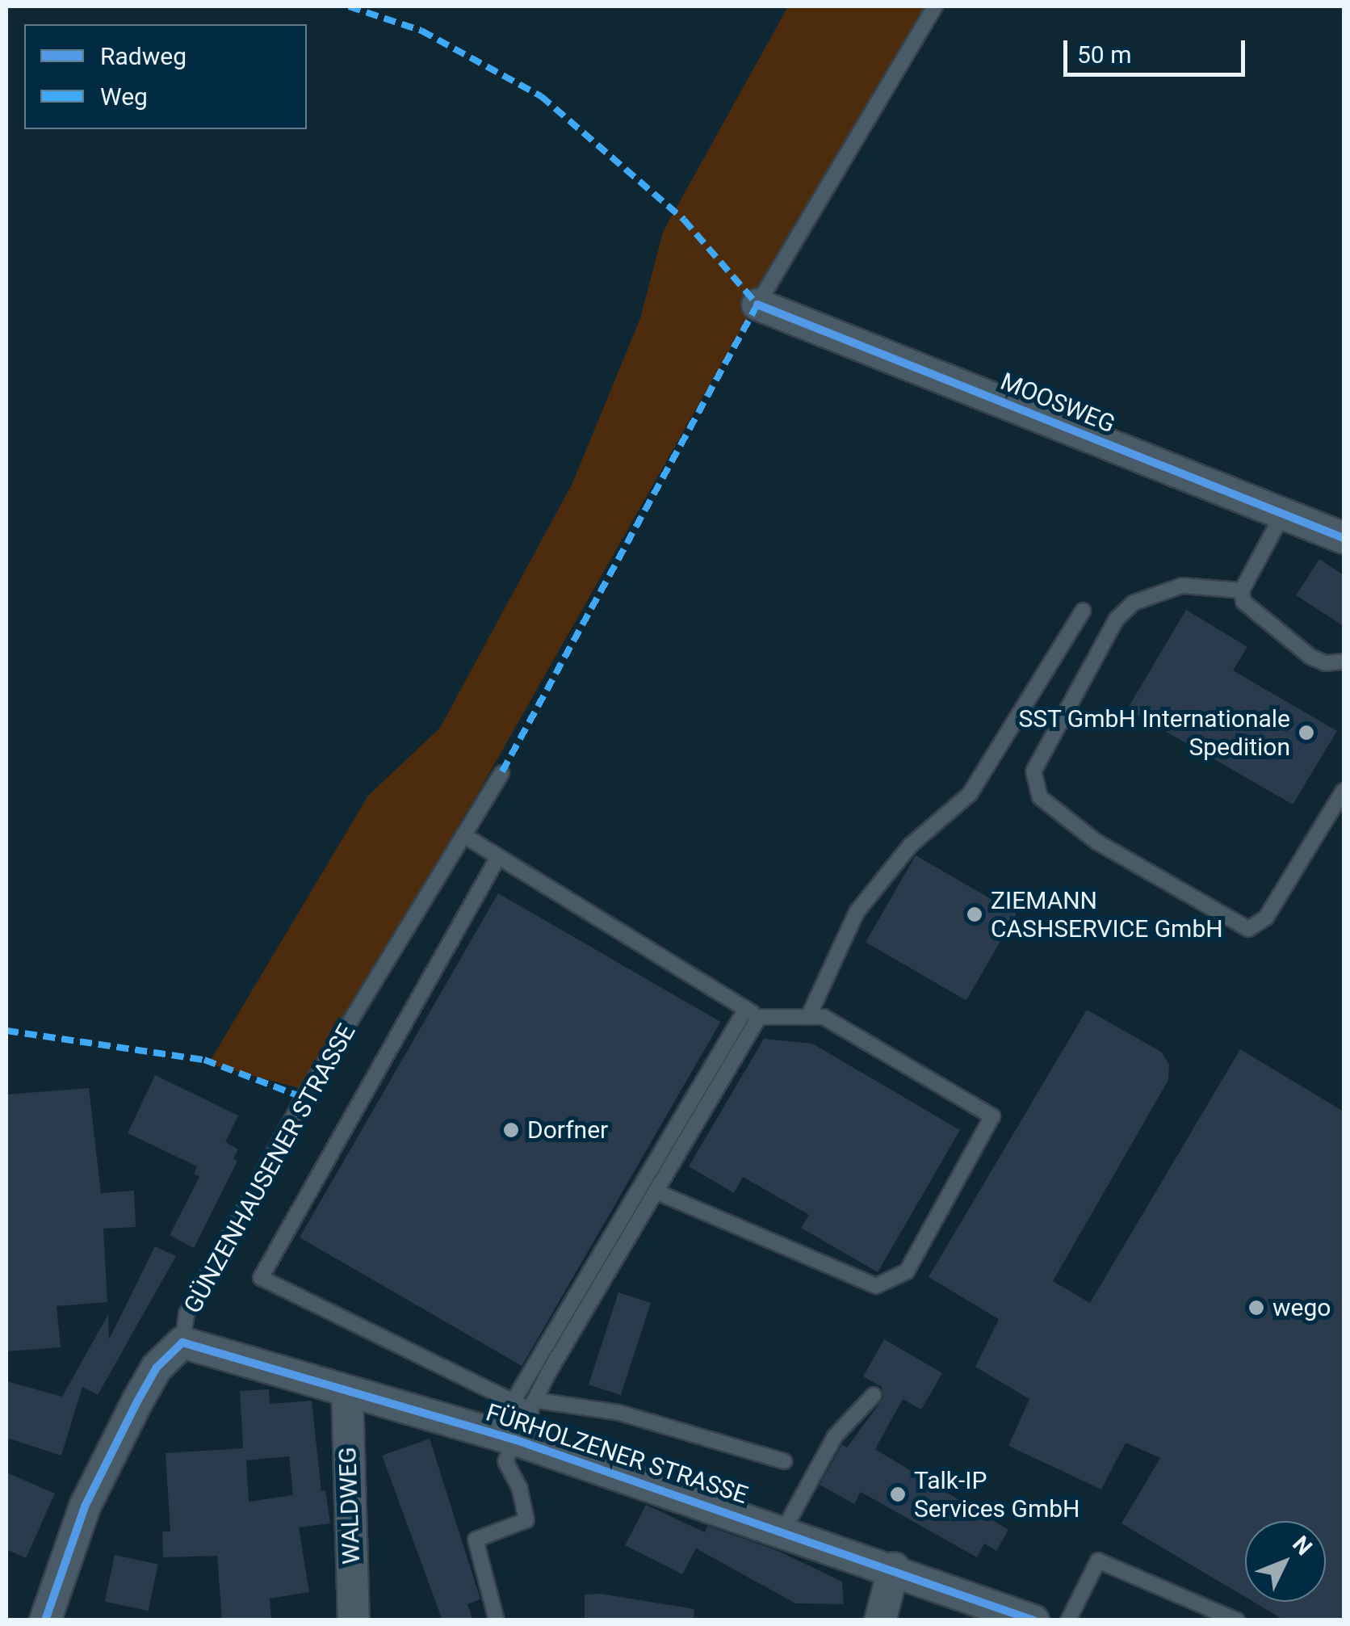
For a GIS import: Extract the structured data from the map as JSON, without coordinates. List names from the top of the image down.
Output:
{
  "streets": {
    "street": [
      "MOOSWEG",
      "GÜNZENHAUSENER STRASSE",
      "FÜRHOLZENER STRASSE",
      "WALDWEG"
    ]
  },
  "crossings": [
    ["GÜNZENHAUSENER STRASSE", "FÜRHOLZENER STRASSE"],
    ["FÜRHOLZENER STRASSE", "WALDWEG"]
  ],
  "places": [
    "SST GmbH Internationale Spedition",
    "ZIEMANN CASHSERVICE GmbH",
    "Dorfner",
    "wego",
    "Talk-IP Services GmbH"
  ],
  "legend": ["Radweg", "Weg"],
  "scale_bar": "50 m",
  "north": "top right"
}
